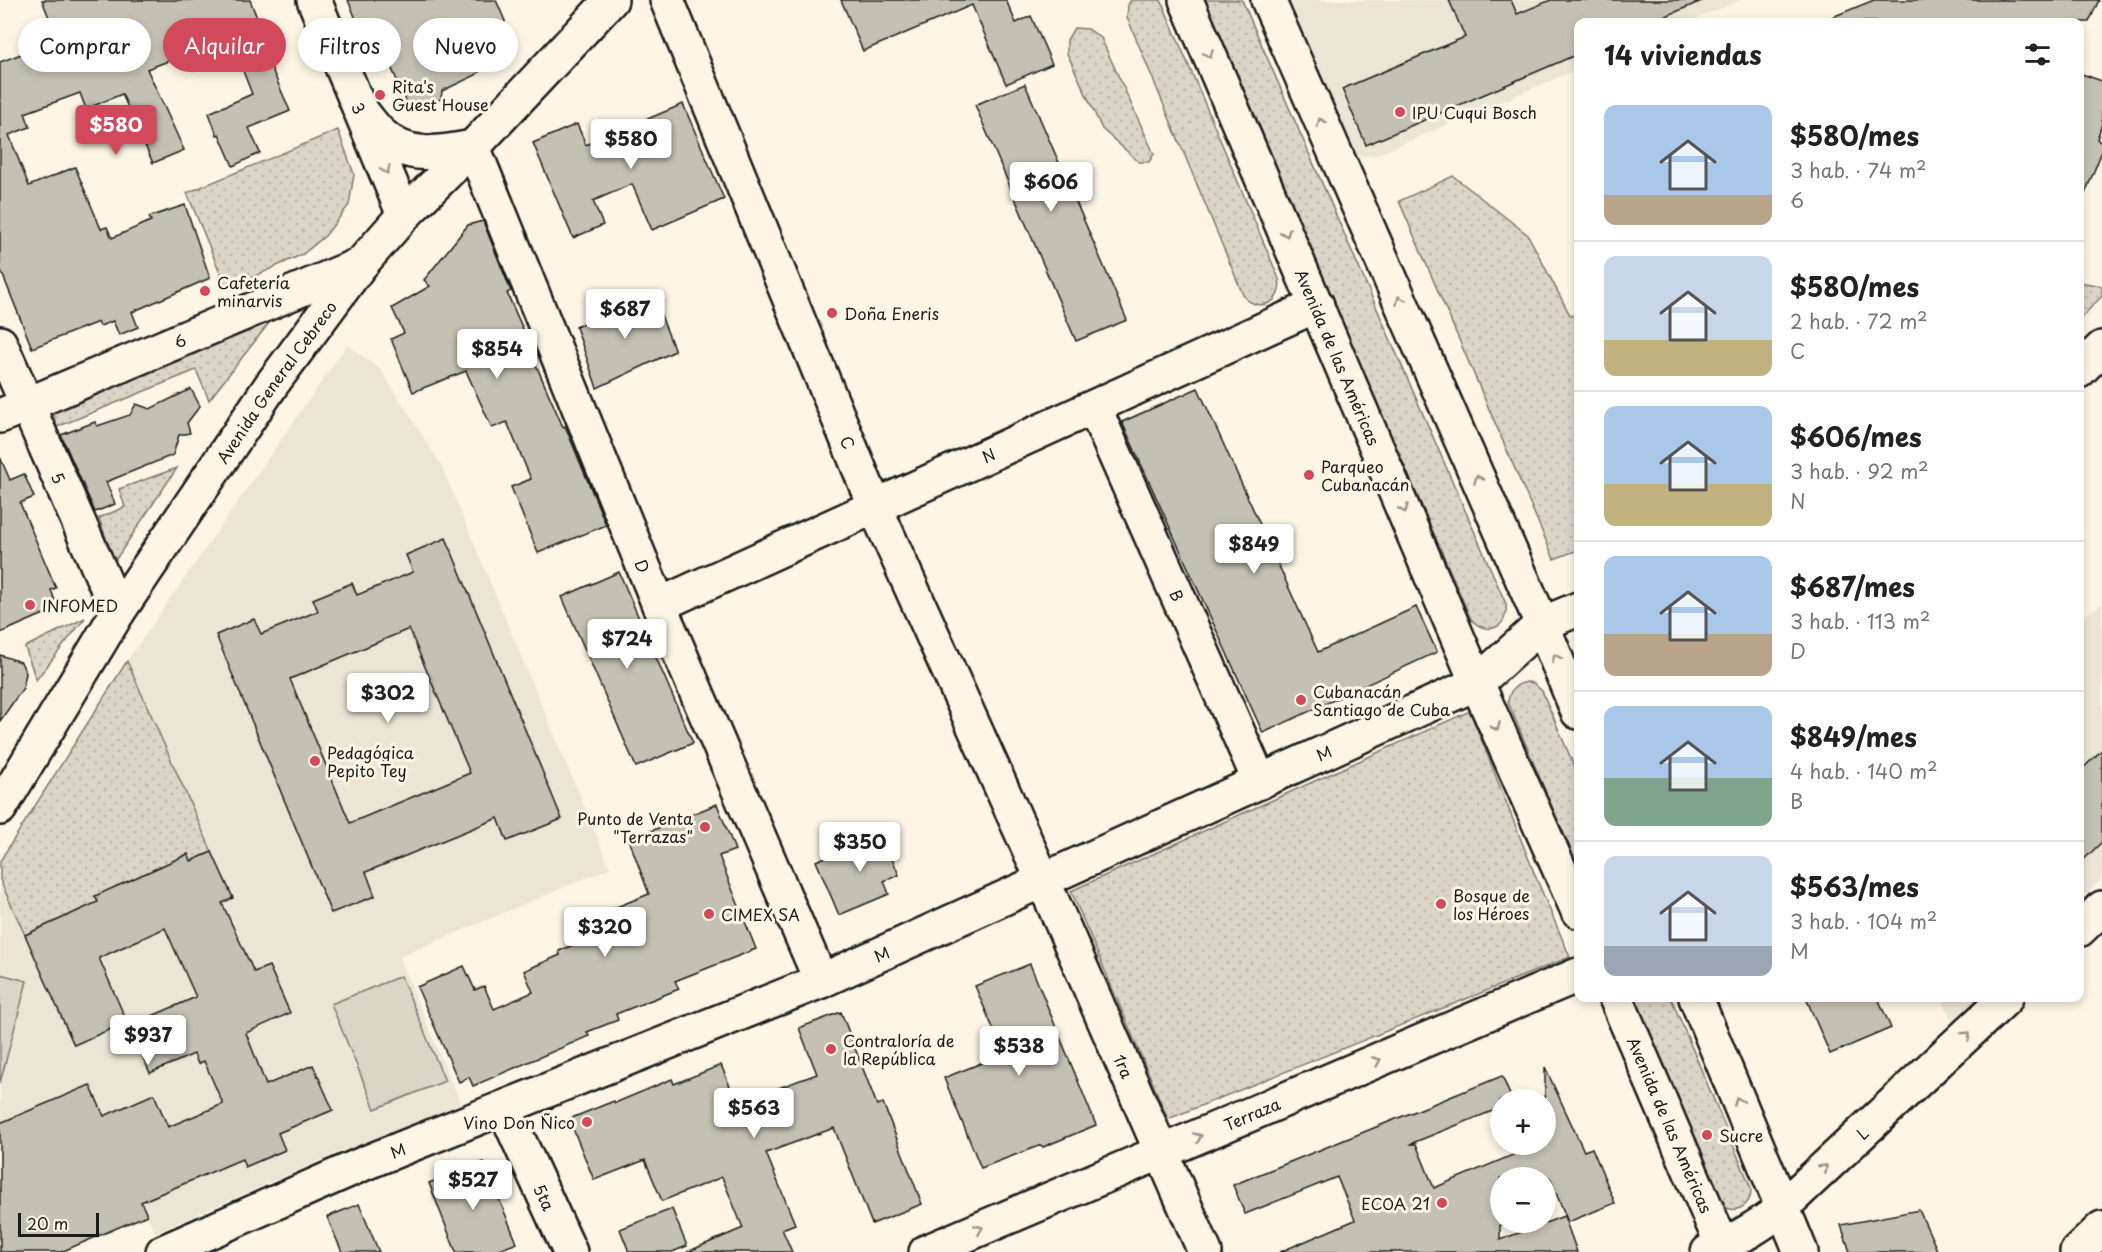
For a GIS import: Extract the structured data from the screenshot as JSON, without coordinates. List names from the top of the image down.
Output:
{
  "streets": {
    "street": [
      "3",
      "6",
      "Avenida de las Américas",
      "Avenida General Cebreco",
      "C",
      "N",
      "5",
      "D",
      "B",
      "M",
      "1ra",
      "Terraza",
      "L",
      "5ta"
    ]
  },
  "crossings": [
    ["3", "Avenida General Cebreco"],
    ["6", "Avenida General Cebreco"],
    ["6", "5"],
    ["Avenida de las Américas", "N"],
    ["Avenida de las Américas", "M"],
    ["Avenida de las Américas", "L"],
    ["Avenida General Cebreco", "5"],
    ["Avenida General Cebreco", "D"],
    ["C", "N"],
    ["C", "M"],
    ["C", "1ra"],
    ["N", "D"],
    ["N", "B"],
    ["D", "M"],
    ["B", "M"],
    ["M", "1ra"],
    ["M", "5ta"],
    ["1ra", "Terraza"]
  ],
  "one_way": ["3", "Terraza", "L"],
  "places": [
    "Rita's Guest House",
    "IPU Cuqui Bosch",
    "Cafetería minarvis",
    "Doña Eneris",
    "Parqueo Cubanacán",
    "INFOMED",
    "Cubanacán Santiago de Cuba",
    "Pedagógica Pepito Tey",
    "Punto de Venta \"Terrazas\"",
    "Bosque de los Héroes",
    "CIMEX SA",
    "Contraloría de la República",
    "Vino Don Ñico",
    "Sucre",
    "ECOA 21"
  ],
  "scale_bar": "20 m",
  "page": {
    "chip": [
      "Comprar",
      "Alquilar",
      "Filtros",
      "Nuevo"
    ],
    "heading": "14 viviendas",
    "list": [
      {
        "name": "$580/mes",
        "note": "3 hab. · 74 m² · 6"
      },
      {
        "name": "$580/mes",
        "note": "2 hab. · 72 m² · C"
      },
      {
        "name": "$606/mes",
        "note": "3 hab. · 92 m² · N"
      },
      {
        "name": "$687/mes",
        "note": "3 hab. · 113 m² · D"
      },
      {
        "name": "$849/mes",
        "note": "4 hab. · 140 m² · B"
      },
      {
        "name": "$563/mes",
        "note": "3 hab. · 104 m² · M"
      }
    ],
    "price": [
      "$580",
      "$580",
      "$606",
      "$687",
      "$854",
      "$849",
      "$724",
      "$302",
      "$350",
      "$320",
      "$937",
      "$538",
      "$563",
      "$527"
    ],
    "map_buttons": ["+", "−"],
    "scale": "20 m"
  }
}
